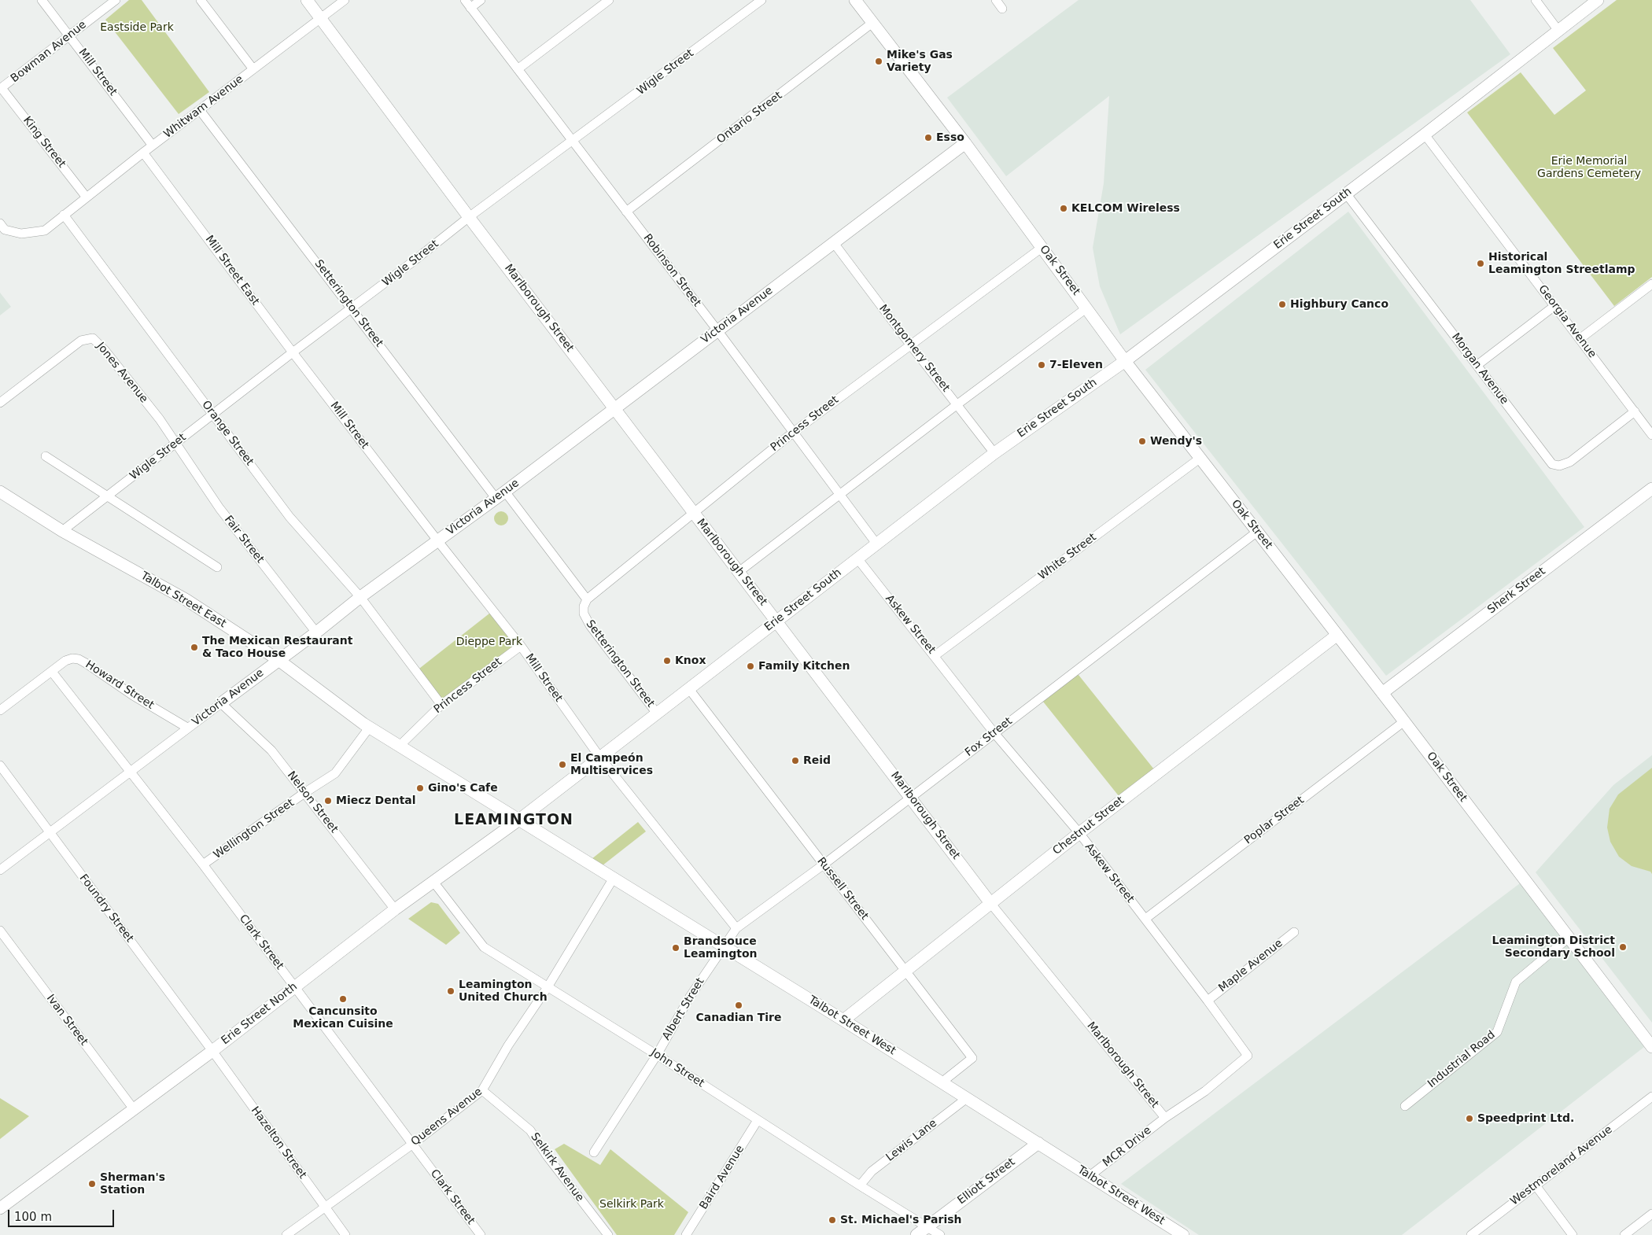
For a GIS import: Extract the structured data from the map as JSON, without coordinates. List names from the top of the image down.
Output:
{
  "streets": {
    "main road": [
      "Erie Street South",
      "Oak Street",
      "Marlborough Street",
      "Victoria Avenue",
      "Sherk Street",
      "Talbot Street East",
      "Chestnut Street",
      "Erie Street North",
      "Talbot Street West",
      "Elliott Street"
    ],
    "street": [
      "Bowman Avenue",
      "Mill Street",
      "Wigle Street",
      "Whitwam Avenue",
      "Ontario Street",
      "King Street",
      "Mill Street East",
      "Robinson Street",
      "Setterington Street",
      "Georgia Avenue",
      "Montgomery Street",
      "Morgan Avenue",
      "Jones Avenue",
      "Princess Street",
      "Orange Street",
      "Fair Street",
      "White Street",
      "Askew Street",
      "Howard Street",
      "Fox Street",
      "Nelson Street",
      "Poplar Street",
      "Wellington Street",
      "Russell Street",
      "Foundry Street",
      "Clark Street",
      "Maple Avenue",
      "Albert Street",
      "Ivan Street",
      "Industrial Road",
      "John Street",
      "Queens Avenue",
      "Lewis Lane",
      "Hazelton Street",
      "MCR Drive",
      "Westmoreland Avenue",
      "Selkirk Avenue",
      "Baird Avenue"
    ]
  },
  "crossings": [
    ["Bowman Avenue", "Mill Street"],
    ["Bowman Avenue", "King Street"],
    ["Mill Street", "Wigle Street"],
    ["Mill Street", "Whitwam Avenue"],
    ["Mill Street", "Erie Street South"],
    ["Mill Street", "Mill Street East"],
    ["Mill Street", "Victoria Avenue"],
    ["Mill Street", "Princess Street"],
    ["Mill Street", "Fox Street"],
    ["Wigle Street", "Mill Street East"],
    ["Wigle Street", "Robinson Street"],
    ["Wigle Street", "Setterington Street"],
    ["Wigle Street", "Marlborough Street"],
    ["Wigle Street", "Jones Avenue"],
    ["Wigle Street", "Orange Street"],
    ["Wigle Street", "Fair Street"],
    ["Wigle Street", "Talbot Street East"],
    ["Whitwam Avenue", "King Street"],
    ["Whitwam Avenue", "Mill Street East"],
    ["Whitwam Avenue", "Setterington Street"],
    ["Whitwam Avenue", "Marlborough Street"],
    ["Whitwam Avenue", "Orange Street"],
    ["Ontario Street", "Robinson Street"],
    ["Ontario Street", "Oak Street"],
    ["Erie Street South", "Robinson Street"],
    ["Erie Street South", "Oak Street"],
    ["Erie Street South", "Setterington Street"],
    ["Erie Street South", "Marlborough Street"],
    ["Erie Street South", "Georgia Avenue"],
    ["Erie Street South", "Montgomery Street"],
    ["Erie Street South", "Morgan Avenue"],
    ["Erie Street South", "Talbot Street East"],
    ["Erie Street South", "Askew Street"],
    ["Erie Street South", "Russell Street"],
    ["Erie Street South", "Erie Street North"],
    ["Erie Street South", "Talbot Street West"],
    ["Robinson Street", "Victoria Avenue"],
    ["Robinson Street", "Princess Street"],
    ["Oak Street", "Victoria Avenue"],
    ["Oak Street", "Princess Street"],
    ["Oak Street", "White Street"],
    ["Oak Street", "Sherk Street"],
    ["Oak Street", "Fox Street"],
    ["Oak Street", "Poplar Street"],
    ["Oak Street", "Chestnut Street"],
    ["Oak Street", "Industrial Road"],
    ["Setterington Street", "Victoria Avenue"],
    ["Setterington Street", "Princess Street"],
    ["Marlborough Street", "Victoria Avenue"],
    ["Marlborough Street", "Princess Street"],
    ["Marlborough Street", "Askew Street"],
    ["Marlborough Street", "Fox Street"],
    ["Marlborough Street", "Chestnut Street"],
    ["Marlborough Street", "MCR Drive"],
    ["Victoria Avenue", "Montgomery Street"],
    ["Victoria Avenue", "Orange Street"],
    ["Victoria Avenue", "Fair Street"],
    ["Victoria Avenue", "Talbot Street East"],
    ["Victoria Avenue", "Howard Street"],
    ["Victoria Avenue", "Nelson Street"],
    ["Victoria Avenue", "Foundry Street"],
    ["Victoria Avenue", "Clark Street"],
    ["Georgia Avenue", "Morgan Avenue"],
    ["Montgomery Street", "Princess Street"],
    ["Jones Avenue", "Fair Street"],
    ["Princess Street", "Orange Street"],
    ["Princess Street", "Talbot Street East"],
    ["White Street", "Askew Street"],
    ["Talbot Street East", "Wellington Street"],
    ["Talbot Street East", "Erie Street North"],
    ["Talbot Street East", "Talbot Street West"],
    ["Askew Street", "Fox Street"],
    ["Askew Street", "Poplar Street"],
    ["Askew Street", "Chestnut Street"],
    ["Askew Street", "Maple Avenue"],
    ["Askew Street", "MCR Drive"],
    ["Howard Street", "Clark Street"],
    ["Fox Street", "Russell Street"],
    ["Fox Street", "Albert Street"],
    ["Fox Street", "Talbot Street West"],
    ["Nelson Street", "Wellington Street"],
    ["Nelson Street", "Erie Street North"],
    ["Chestnut Street", "Russell Street"],
    ["Chestnut Street", "Talbot Street West"],
    ["Wellington Street", "Clark Street"],
    ["Russell Street", "Talbot Street West"],
    ["Foundry Street", "Erie Street North"],
    ["Foundry Street", "Hazelton Street"],
    ["Clark Street", "Erie Street North"],
    ["Clark Street", "Queens Avenue"],
    ["Albert Street", "Talbot Street West"],
    ["Albert Street", "John Street"],
    ["Erie Street North", "Ivan Street"],
    ["Erie Street North", "Talbot Street West"],
    ["Erie Street North", "John Street"],
    ["Erie Street North", "Hazelton Street"],
    ["Talbot Street West", "Queens Avenue"],
    ["Talbot Street West", "Lewis Lane"],
    ["Talbot Street West", "MCR Drive"],
    ["Talbot Street West", "Elliott Street"],
    ["John Street", "Queens Avenue"],
    ["John Street", "Lewis Lane"],
    ["John Street", "Baird Avenue"],
    ["John Street", "Elliott Street"],
    ["Queens Avenue", "Hazelton Street"],
    ["Queens Avenue", "Selkirk Avenue"]
  ],
  "districts": ["LEAMINGTON"],
  "parks": [
    "Eastside Park",
    "Erie Memorial Gardens Cemetery",
    "Dieppe Park",
    "Selkirk Park"
  ],
  "places": [
    "Mike's Gas Variety",
    "Esso",
    "KELCOM Wireless",
    "Historical Leamington Streetlamp",
    "Highbury Canco",
    "7-Eleven",
    "Wendy's",
    "The Mexican Restaurant & Taco House",
    "Knox",
    "Family Kitchen",
    "Reid",
    "El Campeón Multiservices",
    "Gino's Cafe",
    "Miecz Dental",
    "Leamington District Secondary School",
    "Brandsouce Leamington",
    "Leamington United Church",
    "Cancunsito Mexican Cuisine",
    "Canadian Tire",
    "Speedprint Ltd.",
    "Sherman's Station",
    "St. Michael's Parish"
  ],
  "scale_bar": "100 m"
}
